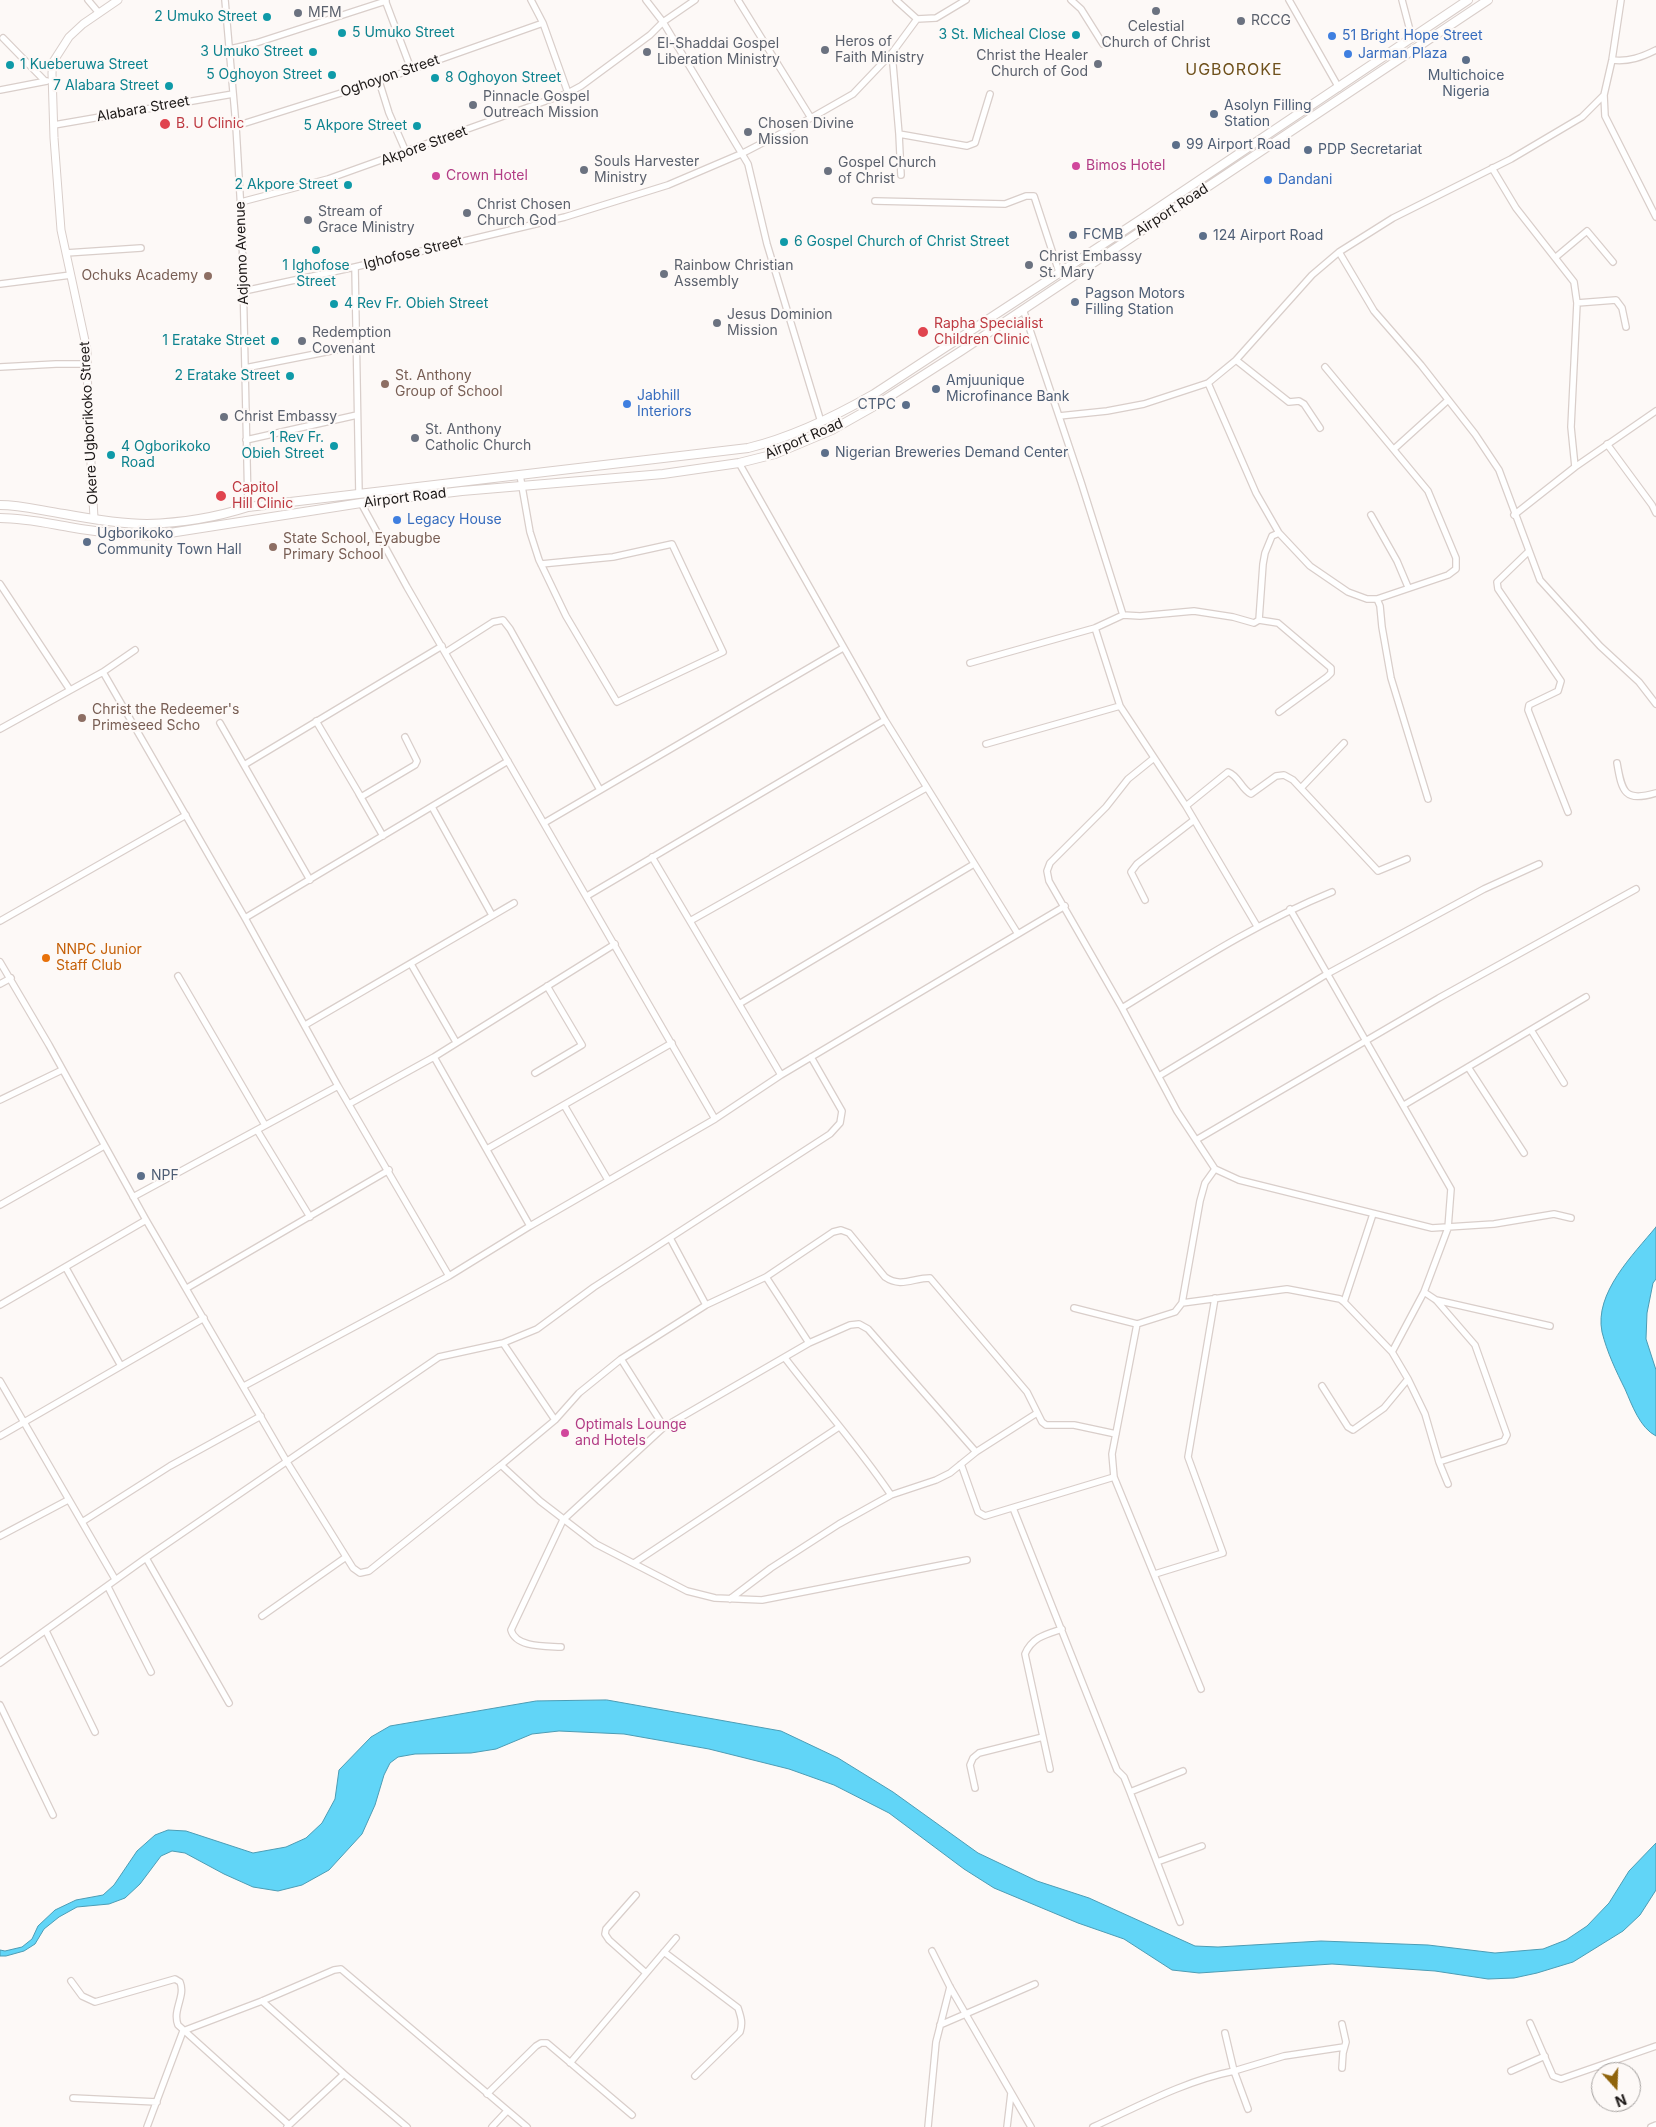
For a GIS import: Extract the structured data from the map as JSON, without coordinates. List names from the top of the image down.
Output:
{
  "streets": {
    "main road": ["Airport Road"],
    "street": [
      "Oghoyon Street",
      "Alabara Street",
      "Akpore Street",
      "Adjomo Avenue",
      "Ighofose Street",
      "Okere Ugborikoko Street"
    ]
  },
  "crossings": [
    ["Oghoyon Street", "Adjomo Avenue"],
    ["Alabara Street", "Adjomo Avenue"],
    ["Alabara Street", "Okere Ugborikoko Street"],
    ["Akpore Street", "Adjomo Avenue"],
    ["Airport Road", "Adjomo Avenue"],
    ["Airport Road", "Okere Ugborikoko Street"],
    ["Adjomo Avenue", "Ighofose Street"]
  ],
  "districts": ["UGBOROKE"],
  "places": [
    "Celestial Church of Christ",
    "MFM",
    "2 Umuko Street",
    "RCCG",
    "5 Umuko Street",
    "3 St. Micheal Close",
    "51 Bright Hope Street",
    "Heros of Faith Ministry",
    "3 Umuko Street",
    "El-Shaddai Gospel Liberation Ministry",
    "Jarman Plaza",
    "Multichoice Nigeria",
    "Christ the Healer Church of God",
    "1 Kueberuwa Street",
    "5 Oghoyon Street",
    "8 Oghoyon Street",
    "7 Alabara Street",
    "Pinnacle Gospel Outreach Mission",
    "Asolyn Filling Station",
    "B. U Clinic",
    "5 Akpore Street",
    "Chosen Divine Mission",
    "99 Airport Road",
    "PDP Secretariat",
    "Bimos Hotel",
    "Souls Harvester Ministry",
    "Gospel Church of Christ",
    "Crown Hotel",
    "Dandani",
    "2 Akpore Street",
    "Christ Chosen Church God",
    "Stream of Grace Ministry",
    "FCMB",
    "124 Airport Road",
    "6 Gospel Church of Christ Street",
    "1 Ighofose Street",
    "Christ Embassy St. Mary",
    "Rainbow Christian Assembly",
    "Ochuks Academy",
    "Pagson Motors Filling Station",
    "4 Rev Fr. Obieh Street",
    "Jesus Dominion Mission",
    "Rapha Specialist Children Clinic",
    "1 Eratake Street",
    "Redemption Covenant",
    "2 Eratake Street",
    "St. Anthony Group of School",
    "Amjuunique Microfinance Bank",
    "Jabhill Interiors",
    "CTPC",
    "Christ Embassy",
    "St. Anthony Catholic Church",
    "1 Rev Fr. Obieh Street",
    "Nigerian Breweries Demand Center",
    "4 Ogborikoko Road",
    "Capitol Hill Clinic",
    "Legacy House",
    "Ugborikoko Community Town Hall",
    "State School, Eyabugbe Primary School",
    "Christ the Redeemer's Primeseed Scho",
    "NNPC Junior Staff Club",
    "NPF",
    "Optimals Lounge and Hotels"
  ],
  "north": "bottom"
}
